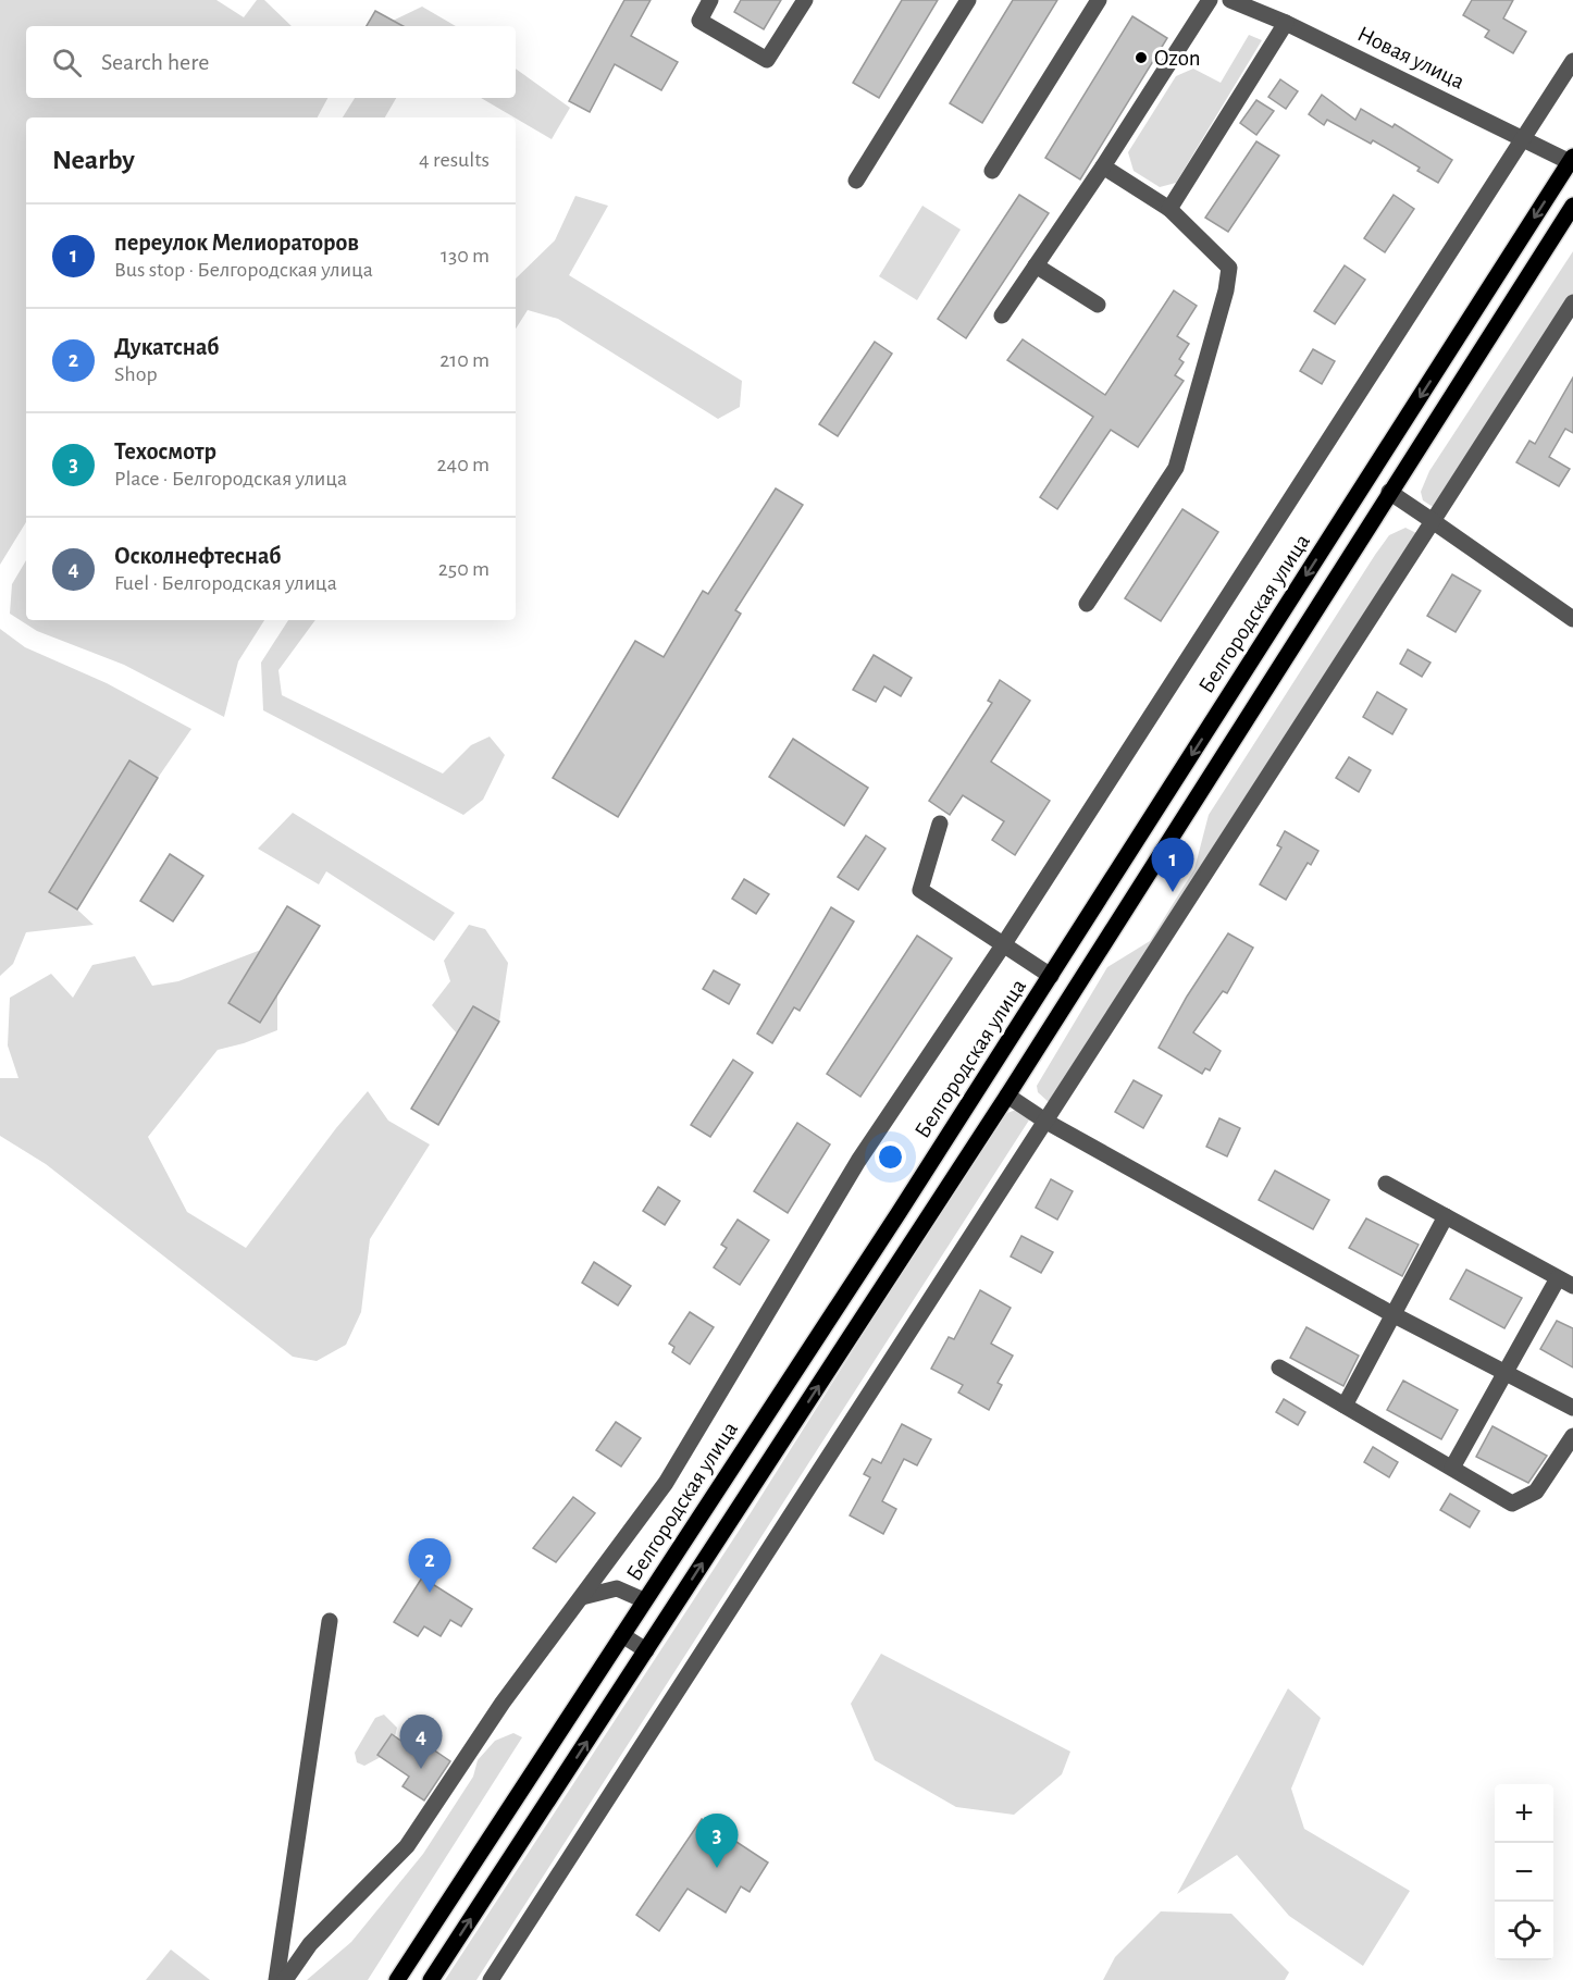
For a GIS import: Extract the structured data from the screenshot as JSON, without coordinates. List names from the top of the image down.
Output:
{
  "streets": {
    "main road": ["Белгородская улица"],
    "street": ["Новая улица"]
  },
  "crossings": [
    ["Новая улица", "Белгородская улица"]
  ],
  "places": ["Ozon"],
  "page": {
    "search": "Search here",
    "heading": ["Nearby", "4 results"],
    "list": [
      {
        "mark": "1",
        "name": "переулок Мелиораторов",
        "note": "Bus stop · Белгородская улица",
        "value": "130 m"
      },
      {
        "mark": "2",
        "name": "Дукатснаб",
        "note": "Shop",
        "value": "210 m"
      },
      {
        "mark": "3",
        "name": "Техосмотр",
        "note": "Place · Белгородская улица",
        "value": "240 m"
      },
      {
        "mark": "4",
        "name": "Осколнефтеснаб",
        "note": "Fuel · Белгородская улица",
        "value": "250 m"
      }
    ],
    "pins": [
      "1",
      "2",
      "4",
      "3"
    ],
    "map_buttons": ["+", "−"]
  }
}
